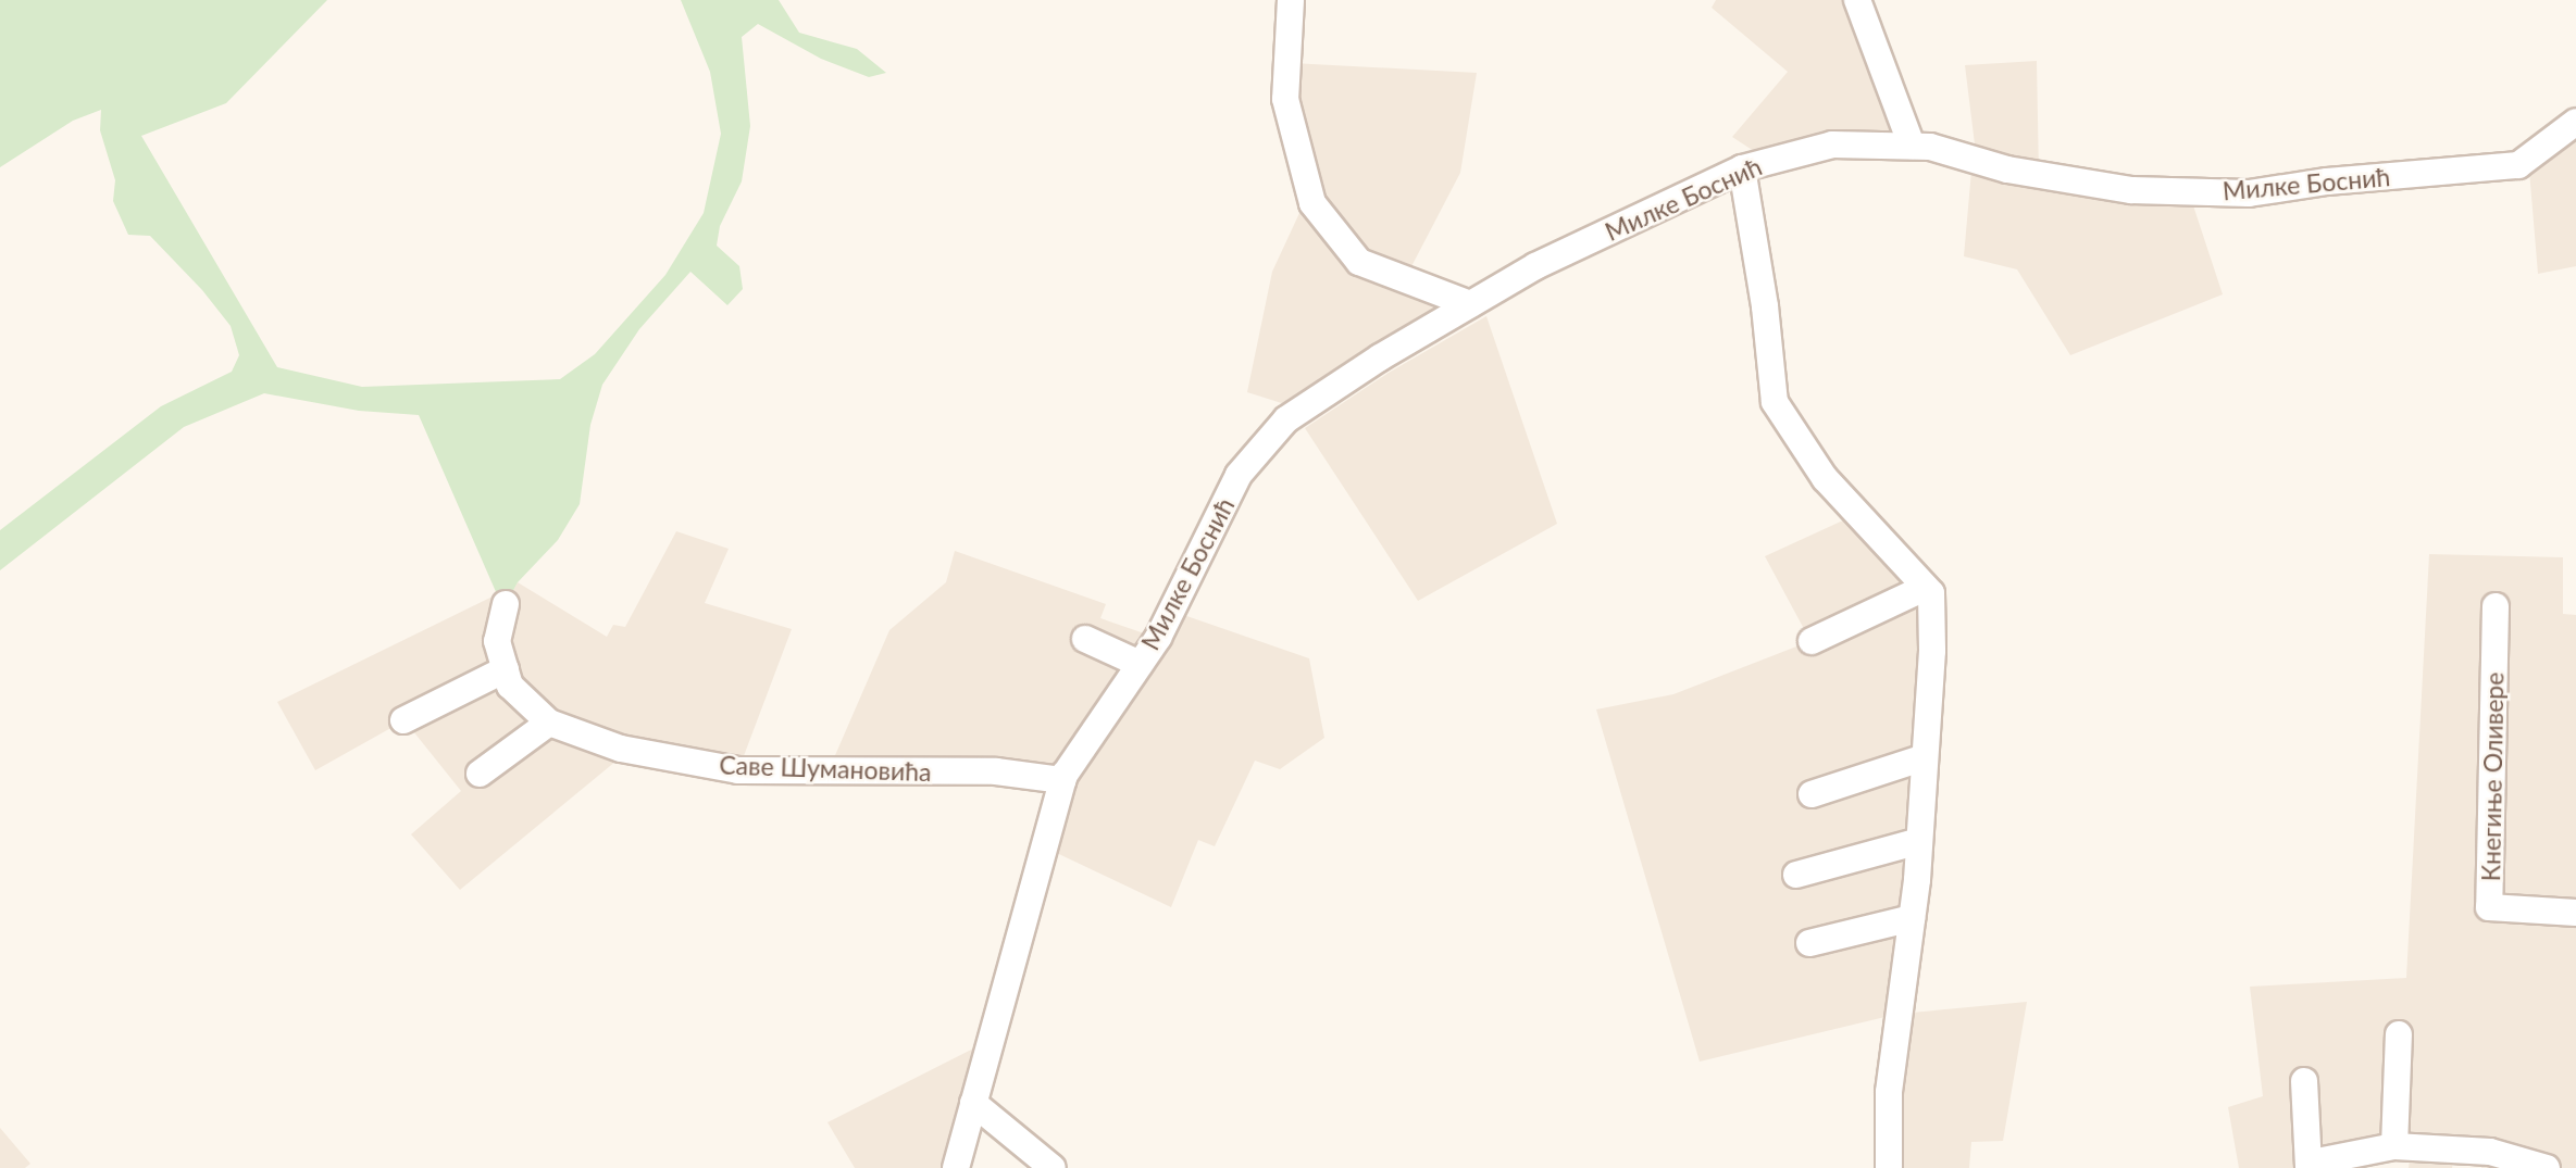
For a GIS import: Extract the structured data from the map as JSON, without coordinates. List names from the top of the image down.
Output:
{
  "streets": {
    "street": ["Милке Боснић", "Саве Шумановића", "Кнегиње Оливере"]
  },
  "crossings": [
    ["Милке Боснић", "Саве Шумановића"]
  ]
}
